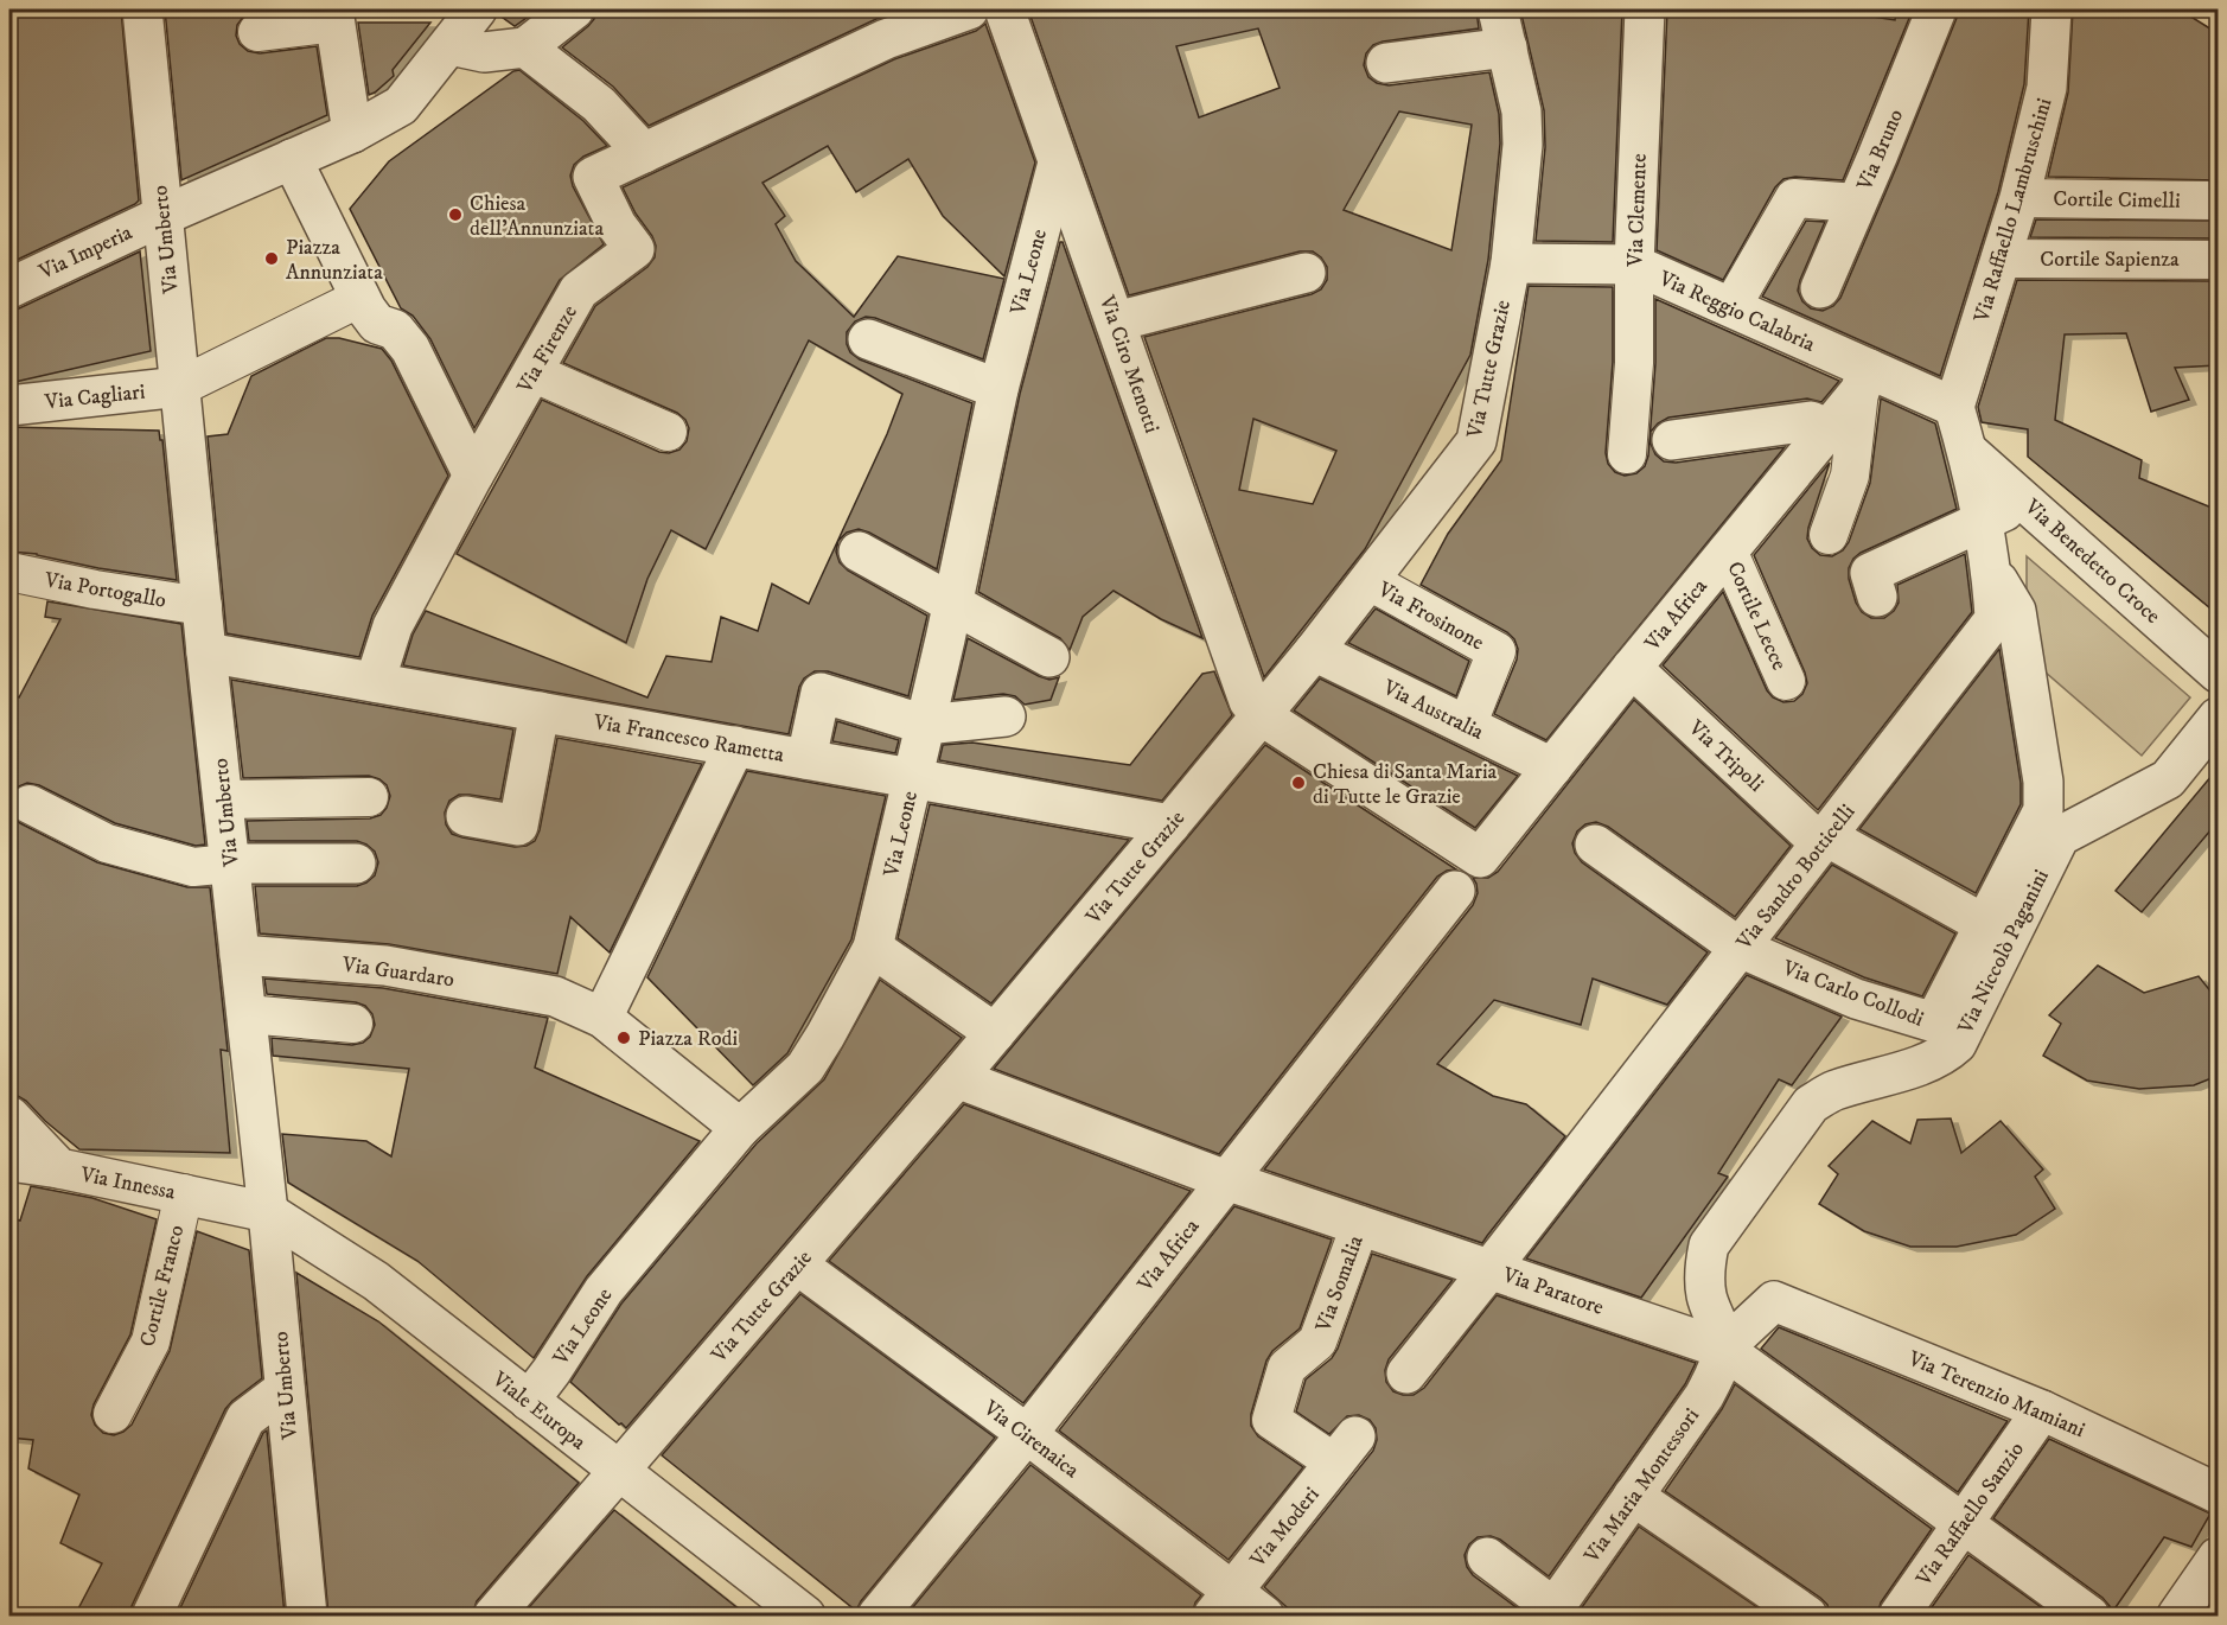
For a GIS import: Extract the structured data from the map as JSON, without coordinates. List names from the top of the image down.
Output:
{
  "streets": {
    "street": [
      "Via Bruno",
      "Cortile Cimelli",
      "Via Clemente",
      "Via Raffaello Lambruschini",
      "Via Umberto",
      "Via Imperia",
      "Cortile Sapienza",
      "Via Leone",
      "Via Reggio Calabria",
      "Via Firenze",
      "Via Ciro Menotti",
      "Via Tutte Grazie",
      "Via Cagliari",
      "Via Benedetto Croce",
      "Via Portogallo",
      "Via Africa",
      "Via Frosinone",
      "Cortile Lecce",
      "Via Australia",
      "Via Francesco Rametta",
      "Via Tripoli",
      "Via Sandro Botticelli",
      "Via Niccolò Paganini",
      "Via Guardaro",
      "Via Carlo Collodi",
      "Via Innessa",
      "Via Somalia",
      "Cortile Franco",
      "Via Paratore",
      "Via Terenzio Mamiani",
      "Viale Europa",
      "Via Cirenaica",
      "Via Maria Montessori",
      "Via Raffaello Sanzio",
      "Via Moderi"
    ]
  },
  "crossings": [
    ["Cortile Cimelli", "Via Raffaello Lambruschini"],
    ["Via Clemente", "Via Reggio Calabria"],
    ["Via Raffaello Lambruschini", "Cortile Sapienza"],
    ["Via Raffaello Lambruschini", "Via Reggio Calabria"],
    ["Via Raffaello Lambruschini", "Via Sandro Botticelli"],
    ["Via Umberto", "Via Imperia"],
    ["Via Umberto", "Via Cagliari"],
    ["Via Umberto", "Via Portogallo"],
    ["Via Umberto", "Via Francesco Rametta"],
    ["Via Umberto", "Via Guardaro"],
    ["Via Umberto", "Via Innessa"],
    ["Via Umberto", "Viale Europa"],
    ["Via Leone", "Via Ciro Menotti"],
    ["Via Leone", "Via Francesco Rametta"],
    ["Via Leone", "Via Guardaro"],
    ["Via Leone", "Viale Europa"],
    ["Via Reggio Calabria", "Via Tutte Grazie"],
    ["Via Reggio Calabria", "Via Africa"],
    ["Via Reggio Calabria", "Via Sandro Botticelli"],
    ["Via Firenze", "Via Francesco Rametta"],
    ["Via Ciro Menotti", "Via Tutte Grazie"],
    ["Via Ciro Menotti", "Via Africa"],
    ["Via Tutte Grazie", "Via Africa"],
    ["Via Tutte Grazie", "Via Frosinone"],
    ["Via Tutte Grazie", "Via Australia"],
    ["Via Tutte Grazie", "Via Francesco Rametta"],
    ["Via Tutte Grazie", "Via Paratore"],
    ["Via Tutte Grazie", "Viale Europa"],
    ["Via Tutte Grazie", "Via Cirenaica"],
    ["Via Benedetto Croce", "Via Sandro Botticelli"],
    ["Via Africa", "Cortile Lecce"],
    ["Via Africa", "Via Australia"],
    ["Via Africa", "Via Tripoli"],
    ["Via Africa", "Via Paratore"],
    ["Via Africa", "Via Cirenaica"],
    ["Via Frosinone", "Via Australia"],
    ["Via Tripoli", "Via Sandro Botticelli"],
    ["Via Tripoli", "Via Niccolò Paganini"],
    ["Via Sandro Botticelli", "Via Niccolò Paganini"],
    ["Via Sandro Botticelli", "Via Carlo Collodi"],
    ["Via Sandro Botticelli", "Via Paratore"],
    ["Via Niccolò Paganini", "Via Carlo Collodi"],
    ["Via Niccolò Paganini", "Via Paratore"],
    ["Via Niccolò Paganini", "Via Terenzio Mamiani"],
    ["Via Niccolò Paganini", "Via Maria Montessori"],
    ["Via Innessa", "Cortile Franco"],
    ["Via Innessa", "Viale Europa"],
    ["Via Somalia", "Via Paratore"],
    ["Via Somalia", "Via Moderi"],
    ["Via Paratore", "Via Terenzio Mamiani"],
    ["Via Paratore", "Via Maria Montessori"],
    ["Via Paratore", "Via Raffaello Sanzio"],
    ["Via Terenzio Mamiani", "Via Maria Montessori"],
    ["Via Terenzio Mamiani", "Via Raffaello Sanzio"],
    ["Via Cirenaica", "Via Moderi"]
  ],
  "places": [
    "Chiesa dell'Annunziata",
    "Piazza Annunziata",
    "Chiesa di Santa Maria di Tutte le Grazie",
    "Piazza Rodi"
  ]
}
